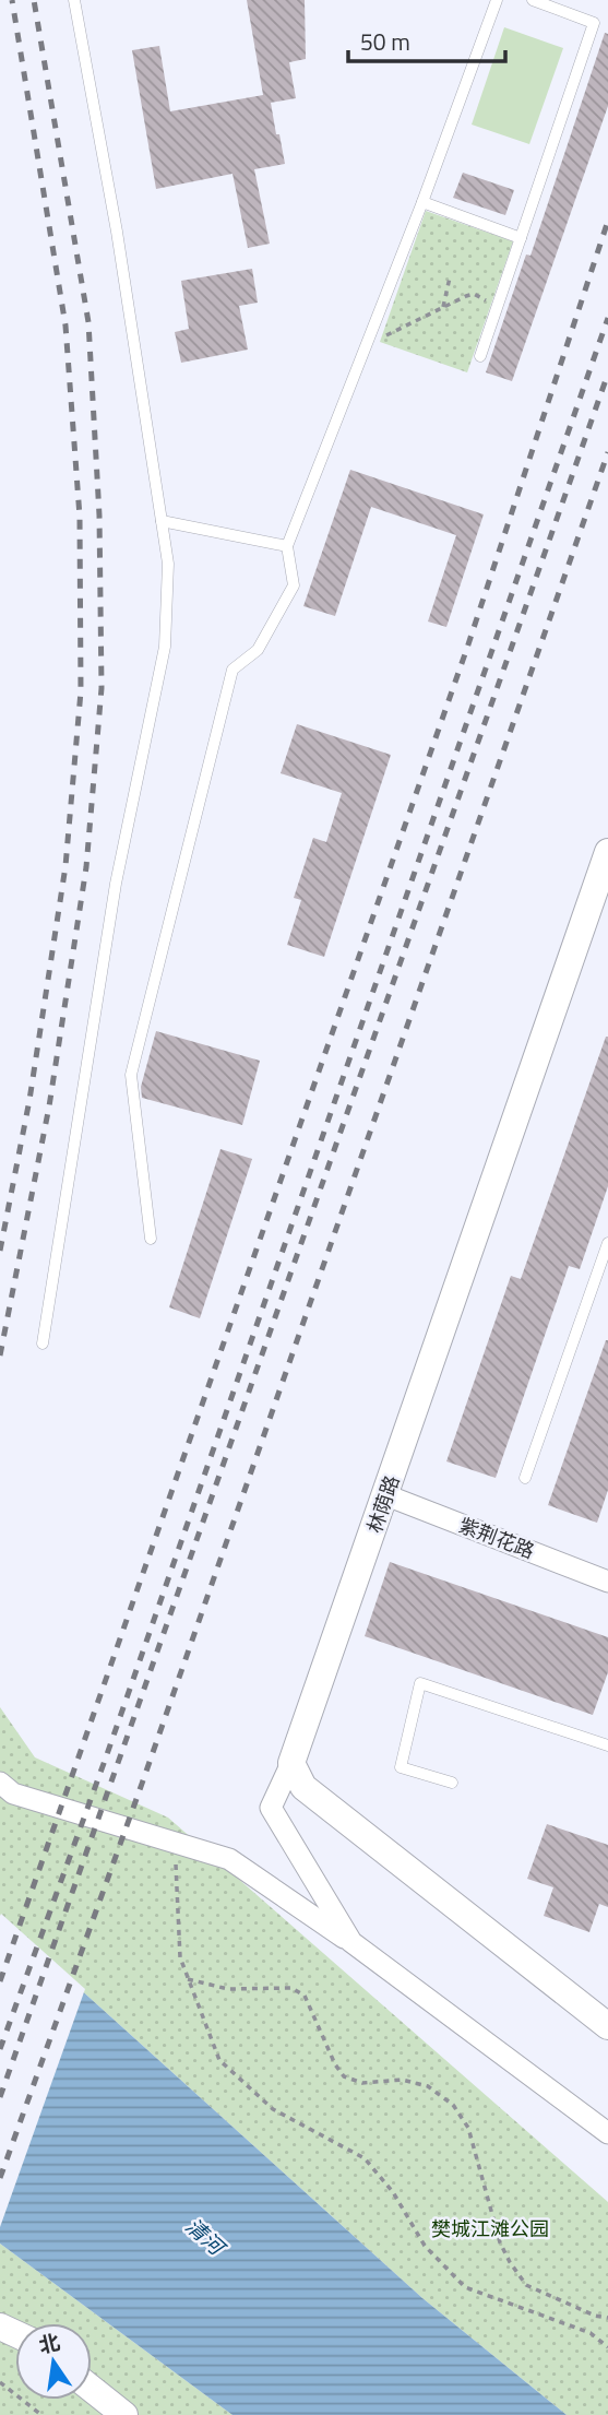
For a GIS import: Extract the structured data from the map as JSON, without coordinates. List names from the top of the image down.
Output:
{
  "streets": {
    "street": ["林荫路", "紫荆花路"]
  },
  "crossings": [
    ["林荫路", "紫荆花路"]
  ],
  "water": ["清河"],
  "parks": ["樊城江滩公园"],
  "scale_bar": "50 m",
  "north": "top"
}
